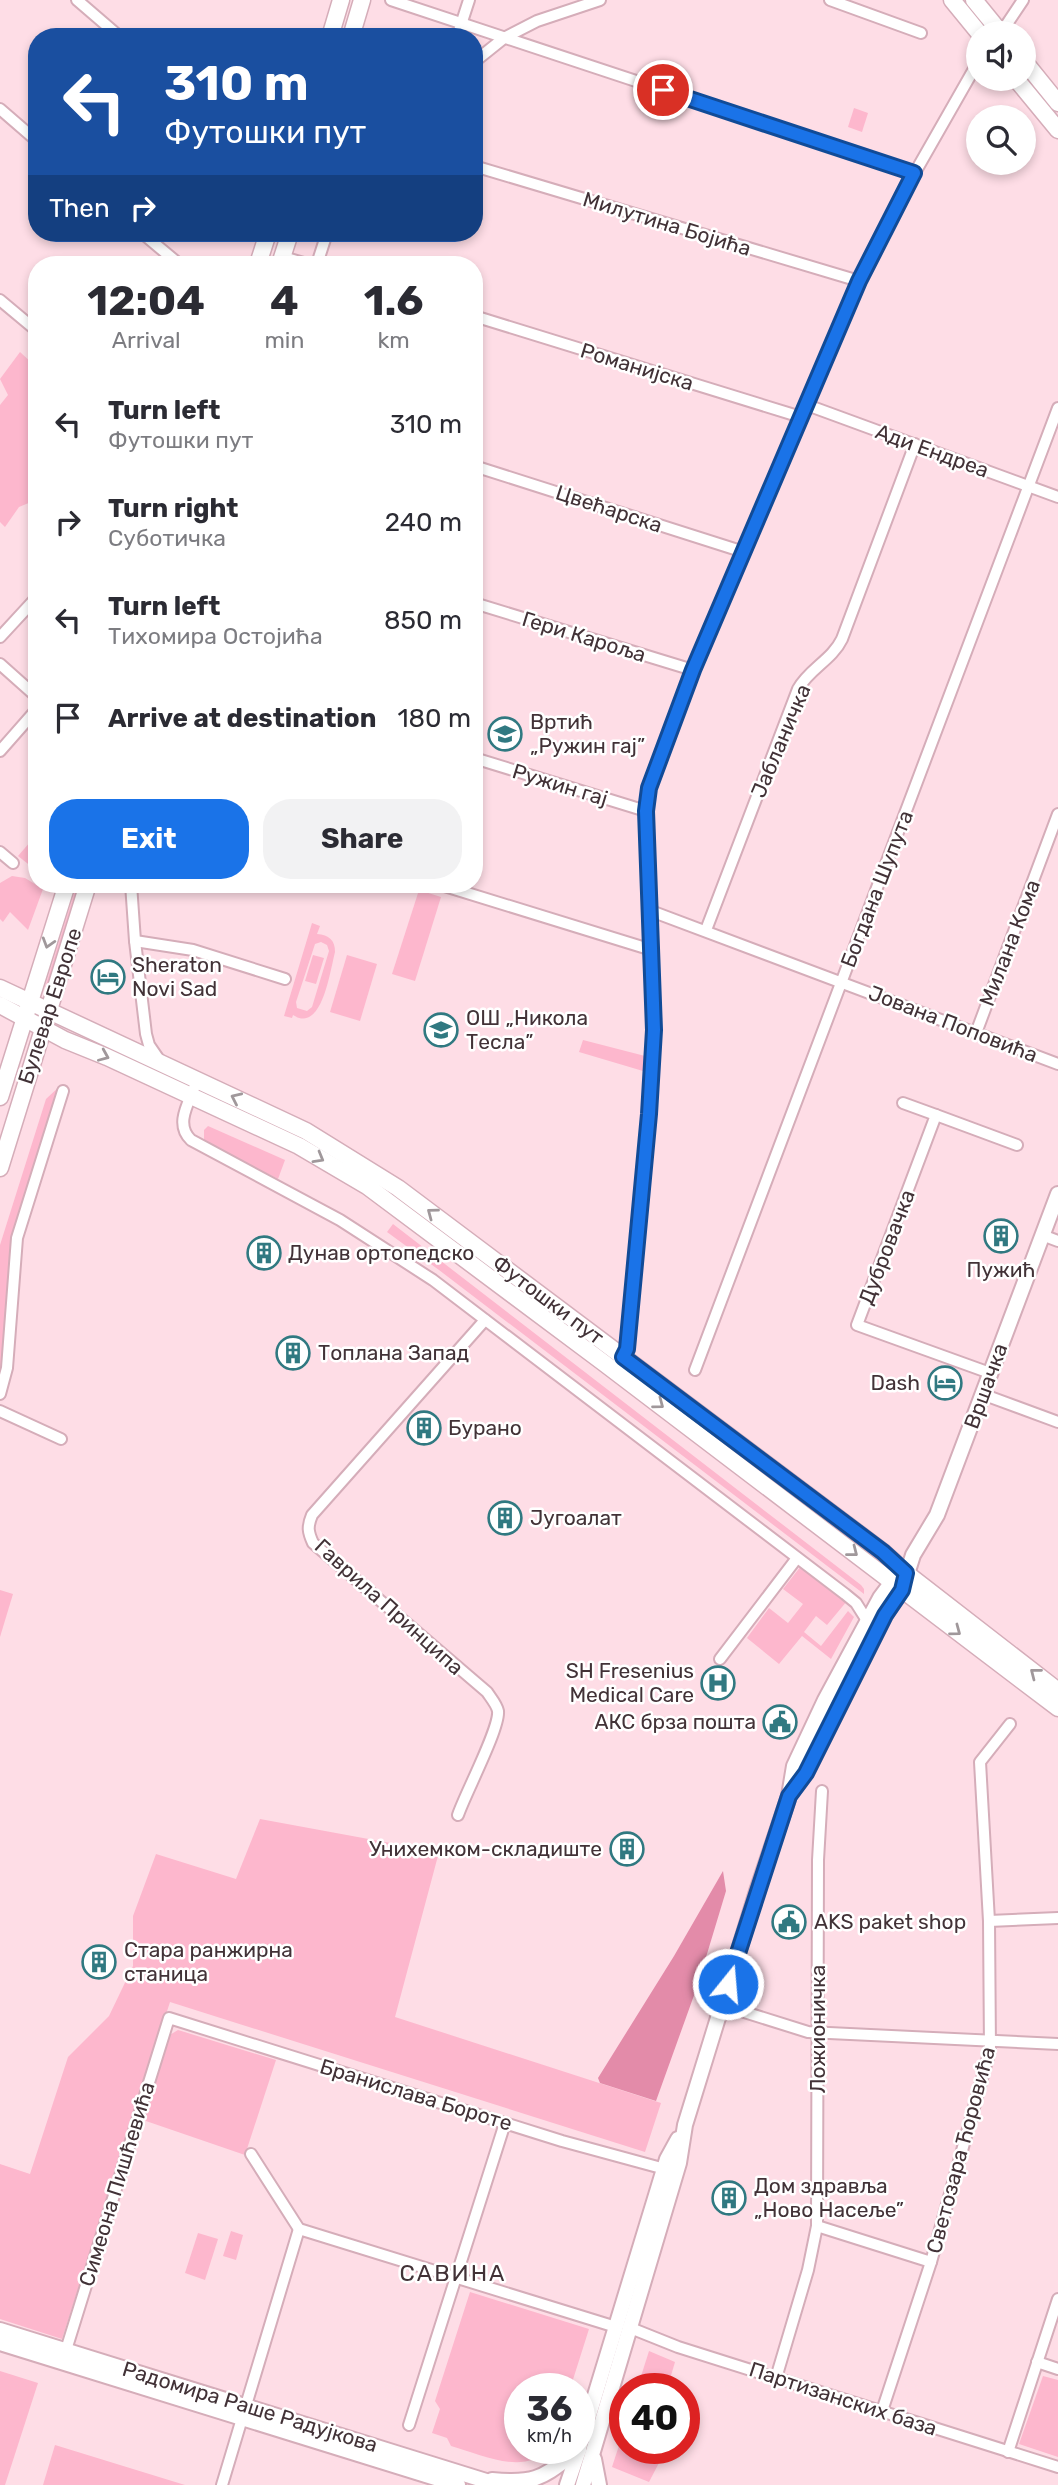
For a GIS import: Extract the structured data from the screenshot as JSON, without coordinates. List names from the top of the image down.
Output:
{
  "streets": {
    "main road": ["Булевар Европе", "Футошки пут"],
    "street": [
      "Милутина Бојића",
      "Романијска",
      "Ади Ендреа",
      "Цвећарска",
      "Гери Кароља",
      "Јабланичка",
      "Ружин гај",
      "Богдана Шупута",
      "Милана Кома",
      "Јована Поповића",
      "Дубровачка",
      "Вршачка",
      "Гаврила Принципа",
      "Ложионичка",
      "Бранислава Бороте",
      "Светозара Ћоровића",
      "Симеона Пишћевића",
      "Партизанских база",
      "Радомира Раше Радујкова"
    ]
  },
  "crossings": [
    ["Ади Ендреа", "Јабланичка"],
    ["Ади Ендреа", "Богдана Шупута"],
    ["Јабланичка", "Јована Поповића"],
    ["Богдана Шупута", "Јована Поповића"],
    ["Милана Кома", "Јована Поповића"],
    ["Булевар Европе", "Футошки пут"],
    ["Дубровачка", "Вршачка"],
    ["Футошки пут", "Вршачка"],
    ["Ложионичка", "Партизанских база"],
    ["Бранислава Бороте", "Симеона Пишћевића"],
    ["Светозара Ћоровића", "Партизанских база"],
    ["Симеона Пишћевића", "Радомира Раше Радујкова"]
  ],
  "districts": ["САВИНА"],
  "places": {
    "school or university": ["Вртић „Ружин гај”", "ОШ „Никола Тесла”"],
    "hotel": ["Sheraton Novi Sad", "Dash"],
    "building": [
      "Пужић",
      "Дунав ортопедско",
      "Топлана Запад",
      "Бурано",
      "Југоалат",
      "Унихемком-складиште",
      "Стара ранжирна станица",
      "Дом здравља „Ново Насеље”"
    ],
    "hospital": ["SH Fresenius Medical Care"],
    "public building": ["АКС брза пошта", "AKS paket shop"]
  },
  "page": {
    "turn": ["310 m", "Футошки пут"],
    "then": "Then",
    "eta": [
      "12:04",
      "Arrival",
      "4",
      "min",
      "1.6",
      "km"
    ],
    "list": [
      {
        "name": "Turn left",
        "note": "Футошки пут",
        "value": "310 m"
      },
      {
        "name": "Turn right",
        "note": "Суботичка",
        "value": "240 m"
      },
      {
        "name": "Turn left",
        "note": "Тихомира Остојића",
        "value": "850 m"
      },
      {
        "name": "Arrive at destination",
        "value": "180 m"
      }
    ],
    "buttons": ["Exit", "Share"],
    "speed": "36 km/h",
    "limit": "40"
  }
}
